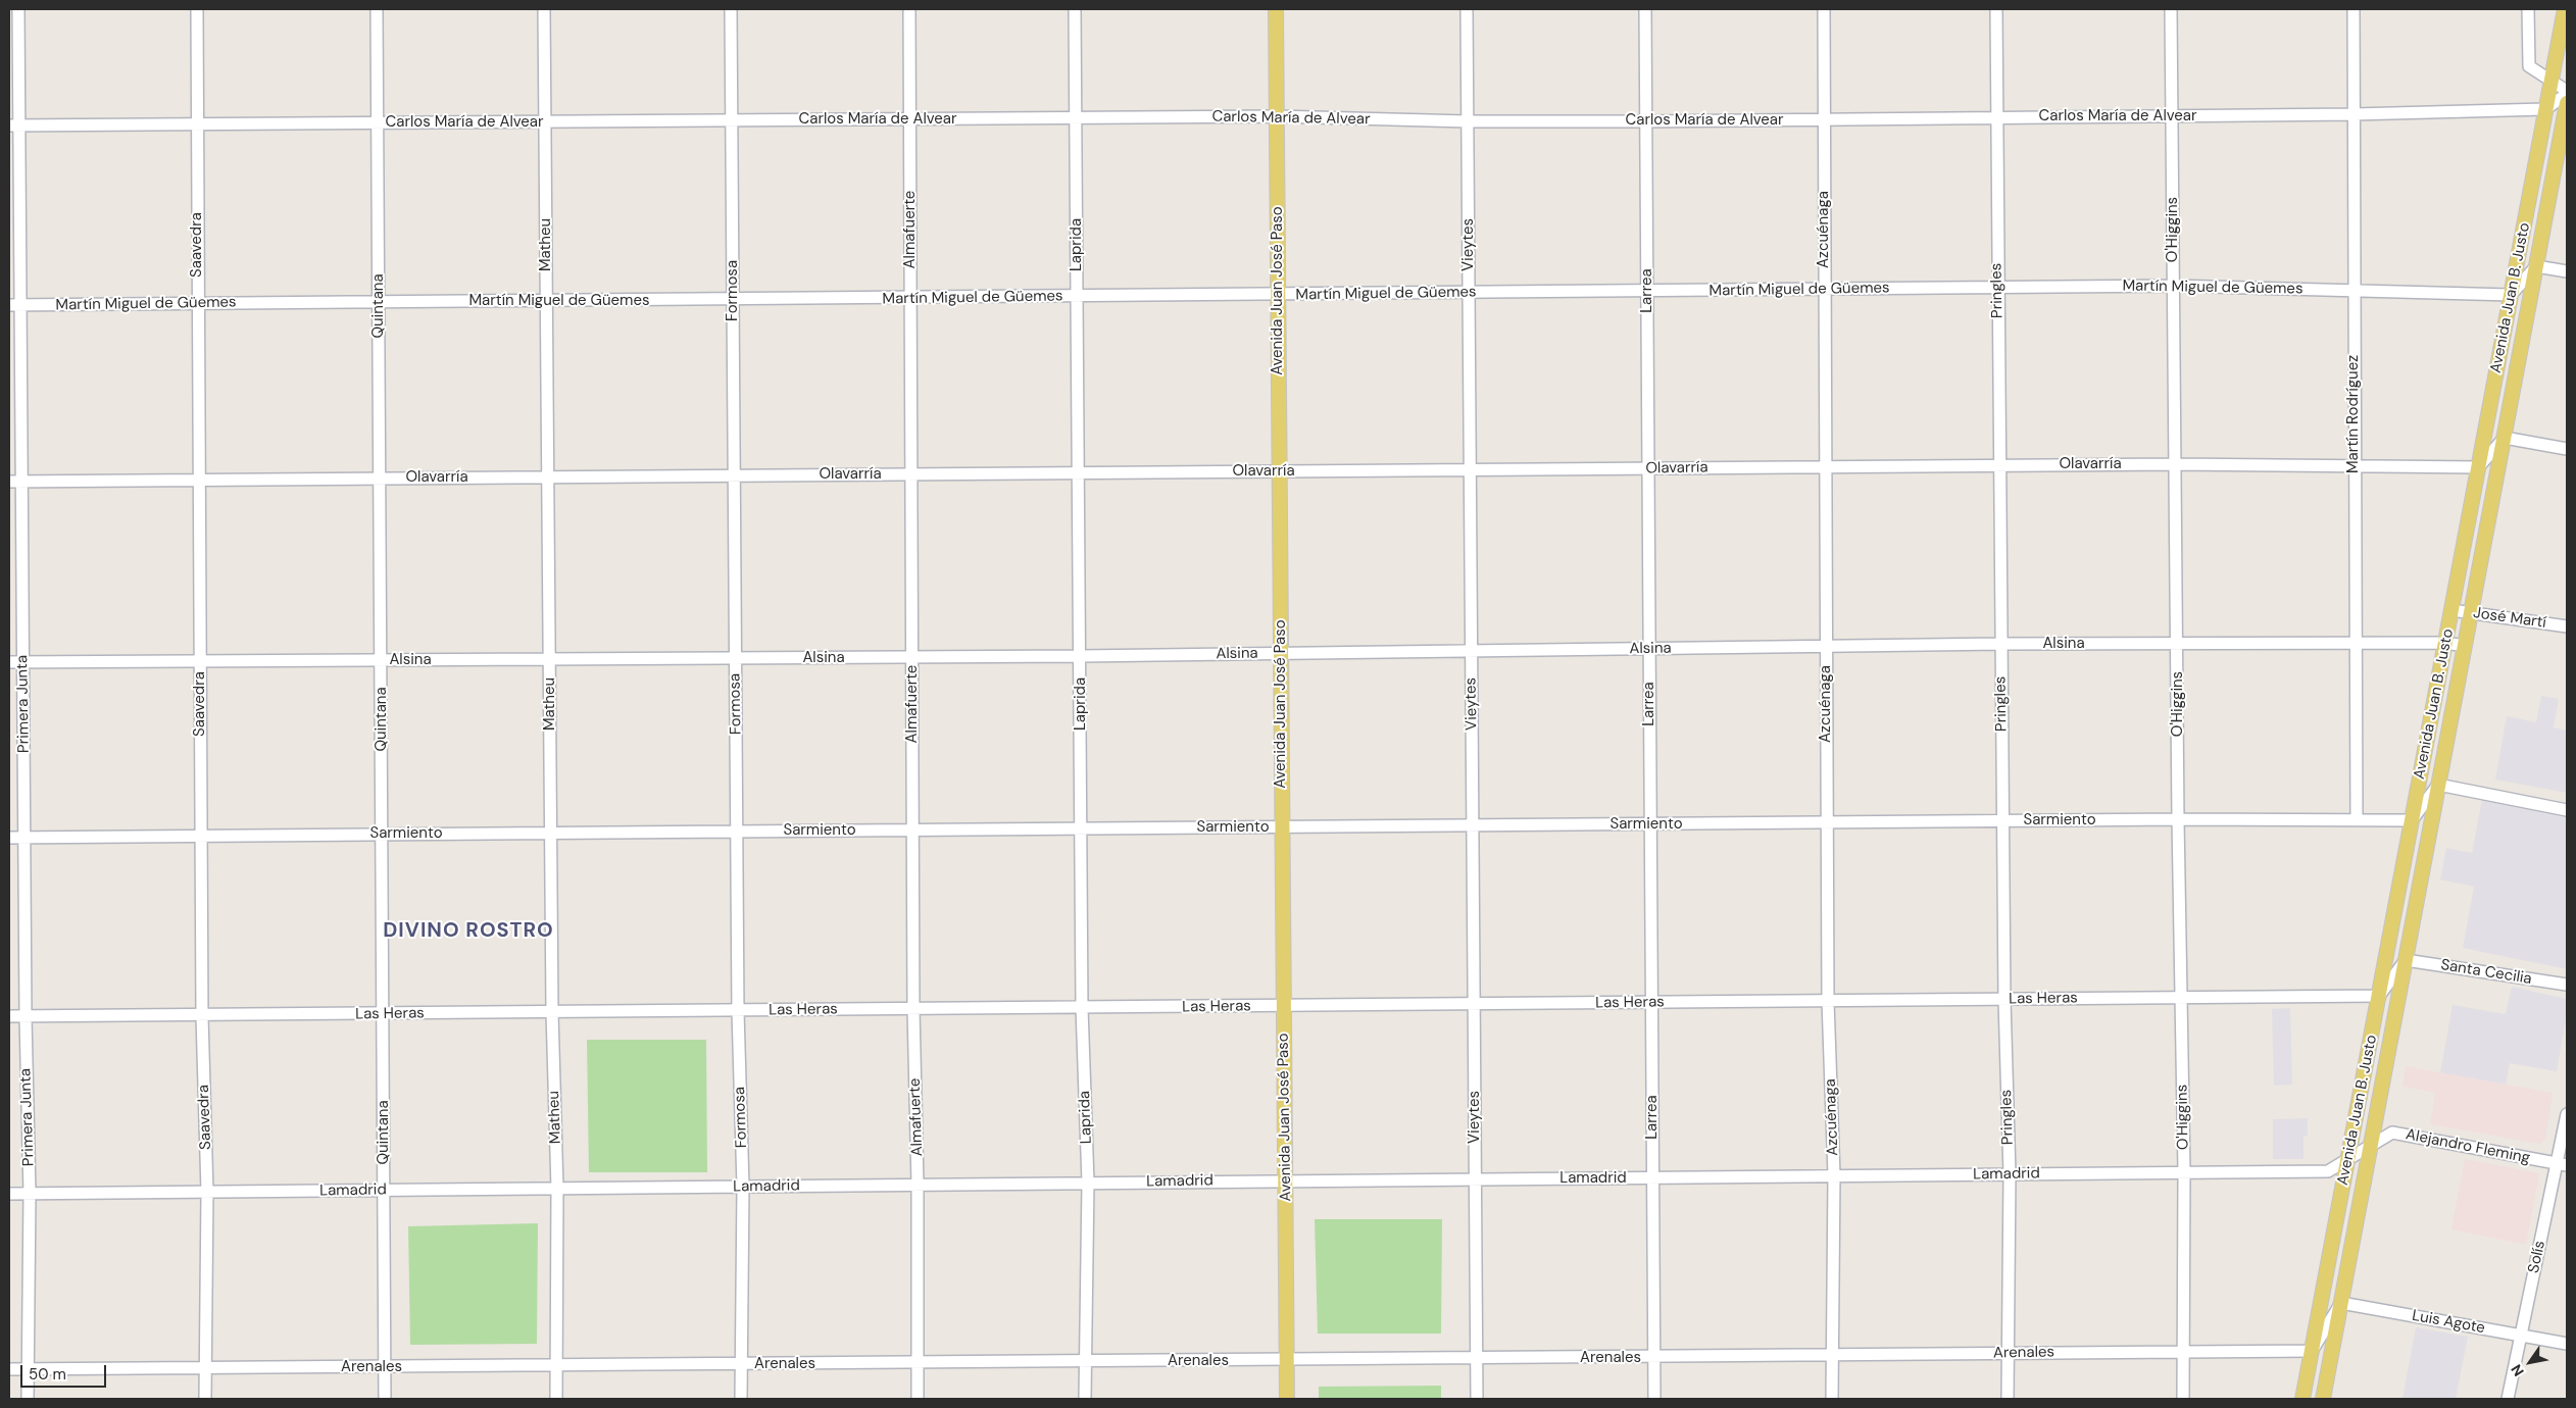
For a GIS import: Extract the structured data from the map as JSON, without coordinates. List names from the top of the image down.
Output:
{
  "streets": {
    "main road": ["Avenida Juan José Paso", "Avenida Juan B. Justo"],
    "street": [
      "Carlos María de Alvear",
      "Almafuerte",
      "Azcuénaga",
      "O'Higgins",
      "Saavedra",
      "Matheu",
      "Laprida",
      "Vieytes",
      "Martín Miguel de Güemes",
      "Formosa",
      "Larrea",
      "Pringles",
      "Quintana",
      "Martín Rodríguez",
      "Olavarría",
      "José Martí",
      "Alsina",
      "Primera Junta",
      "Sarmiento",
      "Santa Cecilia",
      "Las Heras",
      "Alejandro Fleming",
      "Lamadrid",
      "Solís",
      "Luis Agote",
      "Arenales"
    ]
  },
  "crossings": [
    ["Carlos María de Alvear", "Almafuerte"],
    ["Carlos María de Alvear", "Azcuénaga"],
    ["Carlos María de Alvear", "O'Higgins"],
    ["Carlos María de Alvear", "Saavedra"],
    ["Carlos María de Alvear", "Matheu"],
    ["Carlos María de Alvear", "Laprida"],
    ["Carlos María de Alvear", "Vieytes"],
    ["Carlos María de Alvear", "Formosa"],
    ["Carlos María de Alvear", "Avenida Juan José Paso"],
    ["Carlos María de Alvear", "Larrea"],
    ["Carlos María de Alvear", "Pringles"],
    ["Carlos María de Alvear", "Avenida Juan B. Justo"],
    ["Carlos María de Alvear", "Quintana"],
    ["Carlos María de Alvear", "Martín Rodríguez"],
    ["Carlos María de Alvear", "Primera Junta"],
    ["Almafuerte", "Martín Miguel de Güemes"],
    ["Almafuerte", "Olavarría"],
    ["Almafuerte", "Alsina"],
    ["Almafuerte", "Sarmiento"],
    ["Almafuerte", "Las Heras"],
    ["Almafuerte", "Lamadrid"],
    ["Almafuerte", "Arenales"],
    ["Azcuénaga", "Martín Miguel de Güemes"],
    ["Azcuénaga", "Olavarría"],
    ["Azcuénaga", "Alsina"],
    ["Azcuénaga", "Sarmiento"],
    ["Azcuénaga", "Las Heras"],
    ["Azcuénaga", "Lamadrid"],
    ["Azcuénaga", "Arenales"],
    ["O'Higgins", "Martín Miguel de Güemes"],
    ["O'Higgins", "Olavarría"],
    ["O'Higgins", "Alsina"],
    ["O'Higgins", "Sarmiento"],
    ["O'Higgins", "Las Heras"],
    ["O'Higgins", "Lamadrid"],
    ["O'Higgins", "Arenales"],
    ["Saavedra", "Martín Miguel de Güemes"],
    ["Saavedra", "Olavarría"],
    ["Saavedra", "Alsina"],
    ["Saavedra", "Sarmiento"],
    ["Saavedra", "Las Heras"],
    ["Saavedra", "Lamadrid"],
    ["Saavedra", "Arenales"],
    ["Matheu", "Martín Miguel de Güemes"],
    ["Matheu", "Olavarría"],
    ["Matheu", "Alsina"],
    ["Matheu", "Sarmiento"],
    ["Matheu", "Las Heras"],
    ["Matheu", "Lamadrid"],
    ["Matheu", "Arenales"],
    ["Laprida", "Martín Miguel de Güemes"],
    ["Laprida", "Olavarría"],
    ["Laprida", "Alsina"],
    ["Laprida", "Sarmiento"],
    ["Laprida", "Las Heras"],
    ["Laprida", "Lamadrid"],
    ["Laprida", "Arenales"],
    ["Vieytes", "Martín Miguel de Güemes"],
    ["Vieytes", "Olavarría"],
    ["Vieytes", "Alsina"],
    ["Vieytes", "Sarmiento"],
    ["Vieytes", "Las Heras"],
    ["Vieytes", "Lamadrid"],
    ["Vieytes", "Arenales"],
    ["Martín Miguel de Güemes", "Formosa"],
    ["Martín Miguel de Güemes", "Avenida Juan José Paso"],
    ["Martín Miguel de Güemes", "Larrea"],
    ["Martín Miguel de Güemes", "Pringles"],
    ["Martín Miguel de Güemes", "Avenida Juan B. Justo"],
    ["Martín Miguel de Güemes", "Quintana"],
    ["Martín Miguel de Güemes", "Martín Rodríguez"],
    ["Martín Miguel de Güemes", "Primera Junta"],
    ["Formosa", "Olavarría"],
    ["Formosa", "Alsina"],
    ["Formosa", "Sarmiento"],
    ["Formosa", "Las Heras"],
    ["Formosa", "Lamadrid"],
    ["Formosa", "Arenales"],
    ["Avenida Juan José Paso", "Olavarría"],
    ["Avenida Juan José Paso", "Alsina"],
    ["Avenida Juan José Paso", "Sarmiento"],
    ["Avenida Juan José Paso", "Las Heras"],
    ["Avenida Juan José Paso", "Lamadrid"],
    ["Avenida Juan José Paso", "Arenales"],
    ["Larrea", "Olavarría"],
    ["Larrea", "Alsina"],
    ["Larrea", "Sarmiento"],
    ["Larrea", "Las Heras"],
    ["Larrea", "Lamadrid"],
    ["Larrea", "Arenales"],
    ["Pringles", "Olavarría"],
    ["Pringles", "Alsina"],
    ["Pringles", "Sarmiento"],
    ["Pringles", "Las Heras"],
    ["Pringles", "Lamadrid"],
    ["Pringles", "Arenales"],
    ["Avenida Juan B. Justo", "Olavarría"],
    ["Avenida Juan B. Justo", "José Martí"],
    ["Avenida Juan B. Justo", "Alsina"],
    ["Avenida Juan B. Justo", "Sarmiento"],
    ["Avenida Juan B. Justo", "Santa Cecilia"],
    ["Avenida Juan B. Justo", "Las Heras"],
    ["Avenida Juan B. Justo", "Alejandro Fleming"],
    ["Avenida Juan B. Justo", "Lamadrid"],
    ["Avenida Juan B. Justo", "Luis Agote"],
    ["Avenida Juan B. Justo", "Arenales"],
    ["Quintana", "Olavarría"],
    ["Quintana", "Alsina"],
    ["Quintana", "Sarmiento"],
    ["Quintana", "Las Heras"],
    ["Quintana", "Lamadrid"],
    ["Quintana", "Arenales"],
    ["Martín Rodríguez", "Olavarría"],
    ["Martín Rodríguez", "Alsina"],
    ["Martín Rodríguez", "Sarmiento"],
    ["Olavarría", "Primera Junta"],
    ["Alsina", "Primera Junta"],
    ["Primera Junta", "Sarmiento"],
    ["Primera Junta", "Las Heras"],
    ["Primera Junta", "Lamadrid"],
    ["Primera Junta", "Arenales"],
    ["Alejandro Fleming", "Lamadrid"],
    ["Alejandro Fleming", "Solís"],
    ["Solís", "Luis Agote"]
  ],
  "districts": ["DIVINO ROSTRO"],
  "scale_bar": "50 m",
  "north": "bottom left"
}
